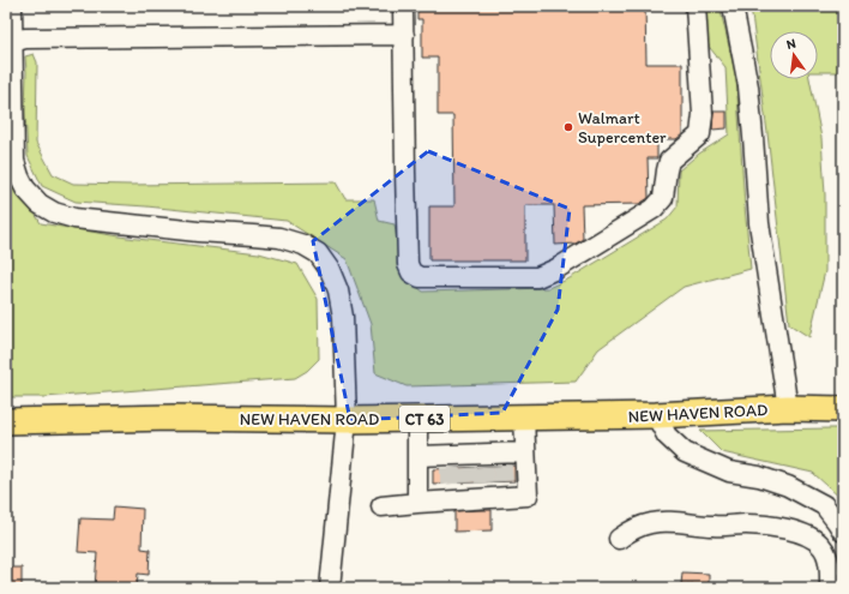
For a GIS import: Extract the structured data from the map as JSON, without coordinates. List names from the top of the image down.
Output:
{
  "streets": {
    "main road": ["NEW HAVEN ROAD", "CT 63"]
  },
  "places": ["Walmart Supercenter"],
  "north": "top"
}
